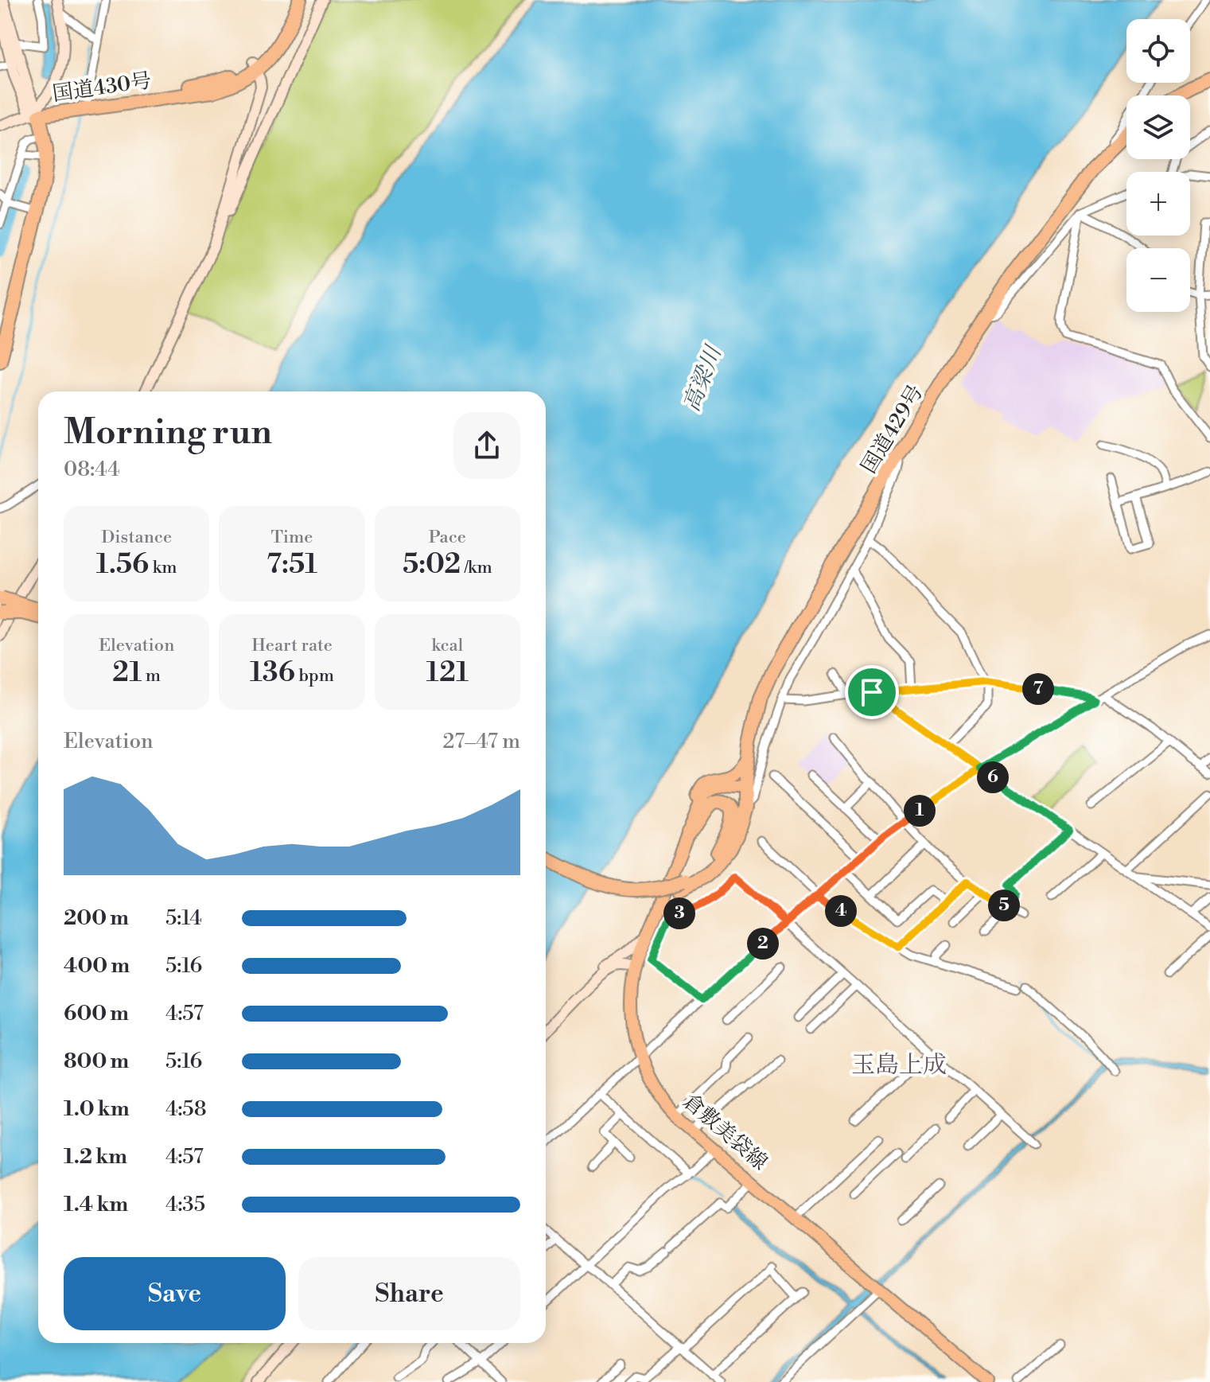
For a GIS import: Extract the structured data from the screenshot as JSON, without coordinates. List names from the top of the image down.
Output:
{
  "streets": {
    "highway": ["国道430号", "国道429号"],
    "main road": ["倉敷美袋線"]
  },
  "crossings": [
    ["国道429号", "倉敷美袋線"]
  ],
  "districts": ["玉島上成"],
  "water": ["高梁川"],
  "page": {
    "map_buttons": ["+", "−"],
    "heading": ["Morning run", "08:44"],
    "stats": [
      ["Distance", "1.56 km"],
      ["Time", "7:51"],
      ["Pace", "5:02 /km"],
      ["Elevation", "21 m"],
      ["Heart rate", "136 bpm"],
      ["kcal", "121"]
    ],
    "pins": [
      "7",
      "6",
      "1",
      "5",
      "4",
      "3",
      "2"
    ],
    "chart": ["Elevation", "27–47 m"],
    "list": [
      {
        "name": "200 m",
        "note": "5:14"
      },
      {
        "name": "400 m",
        "note": "5:16"
      },
      {
        "name": "600 m",
        "note": "4:57"
      },
      {
        "name": "800 m",
        "note": "5:16"
      },
      {
        "name": "1.0 km",
        "note": "4:58"
      },
      {
        "name": "1.2 km",
        "note": "4:57"
      },
      {
        "name": "1.4 km",
        "note": "4:35"
      }
    ],
    "buttons": ["Save", "Share"]
  }
}
